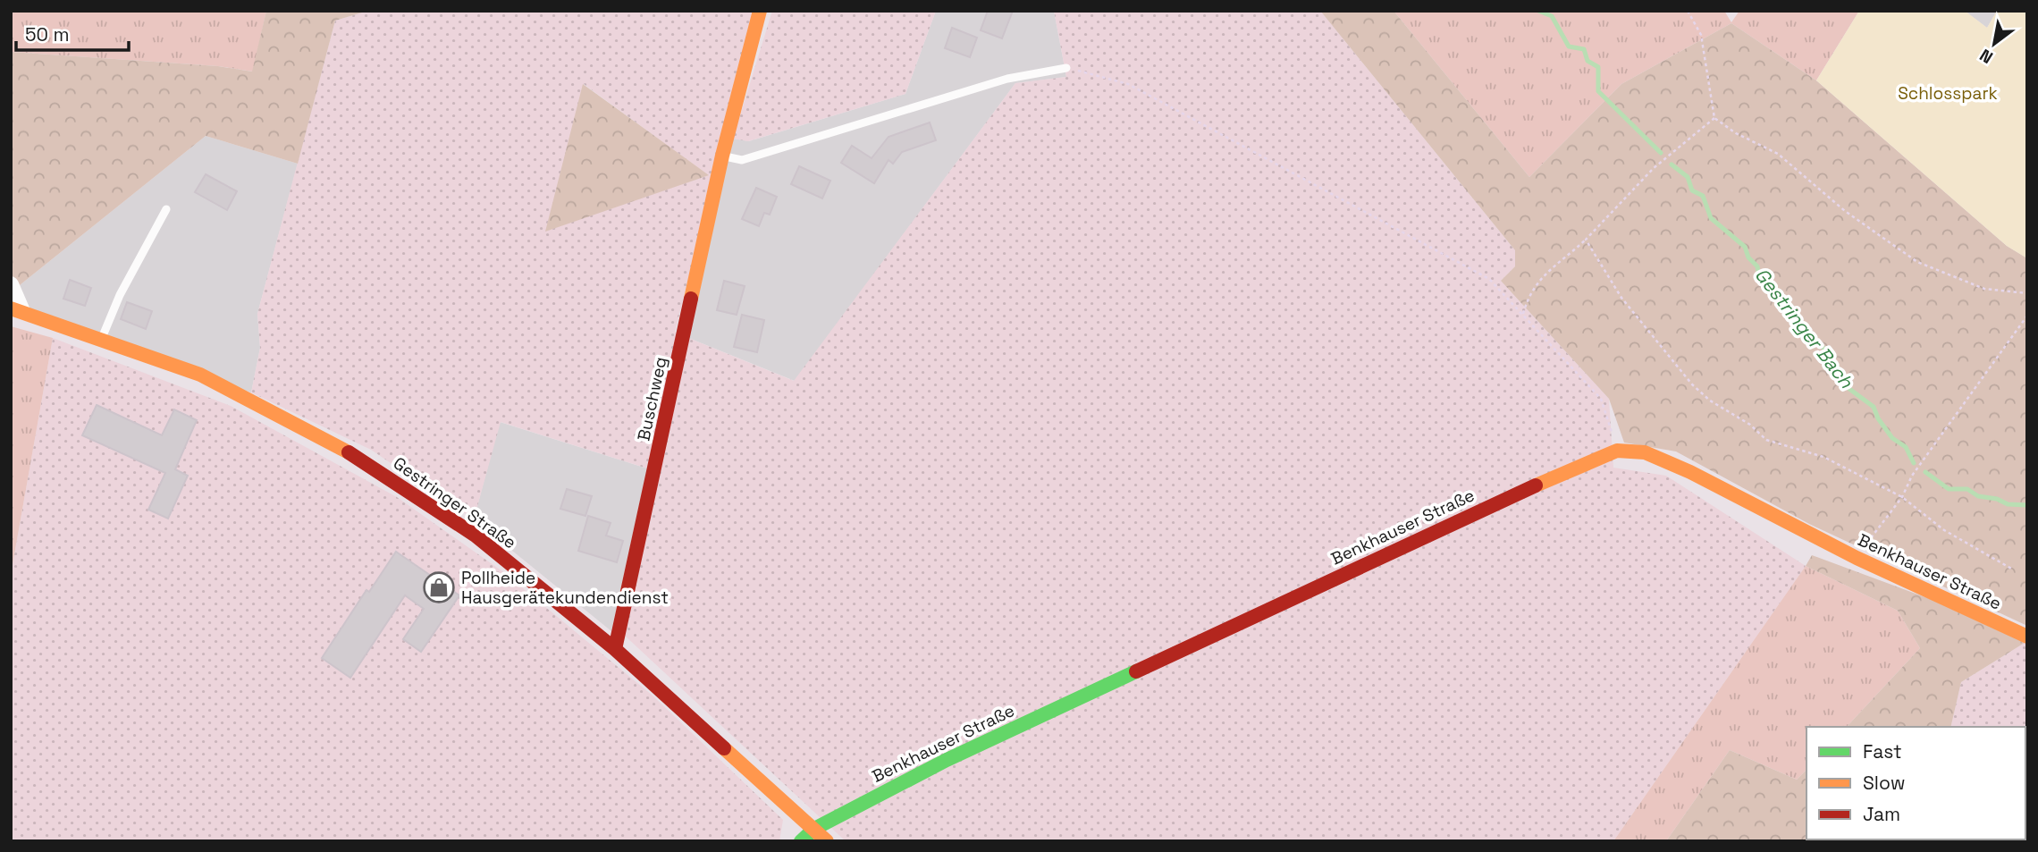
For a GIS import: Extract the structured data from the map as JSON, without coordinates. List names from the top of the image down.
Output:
{
  "streets": {
    "street": ["Buschweg", "Gestringer Straße", "Benkhauser Straße"]
  },
  "crossings": [
    ["Buschweg", "Gestringer Straße"],
    ["Gestringer Straße", "Benkhauser Straße"]
  ],
  "water": ["Gestringer Bach"],
  "parks": ["Schlosspark"],
  "places": {
    "shop": ["Pollheide Hausgerätekundendienst"]
  },
  "legend": ["Fast", "Slow", "Jam"],
  "scale_bar": "50 m",
  "north": "bottom left"
}
